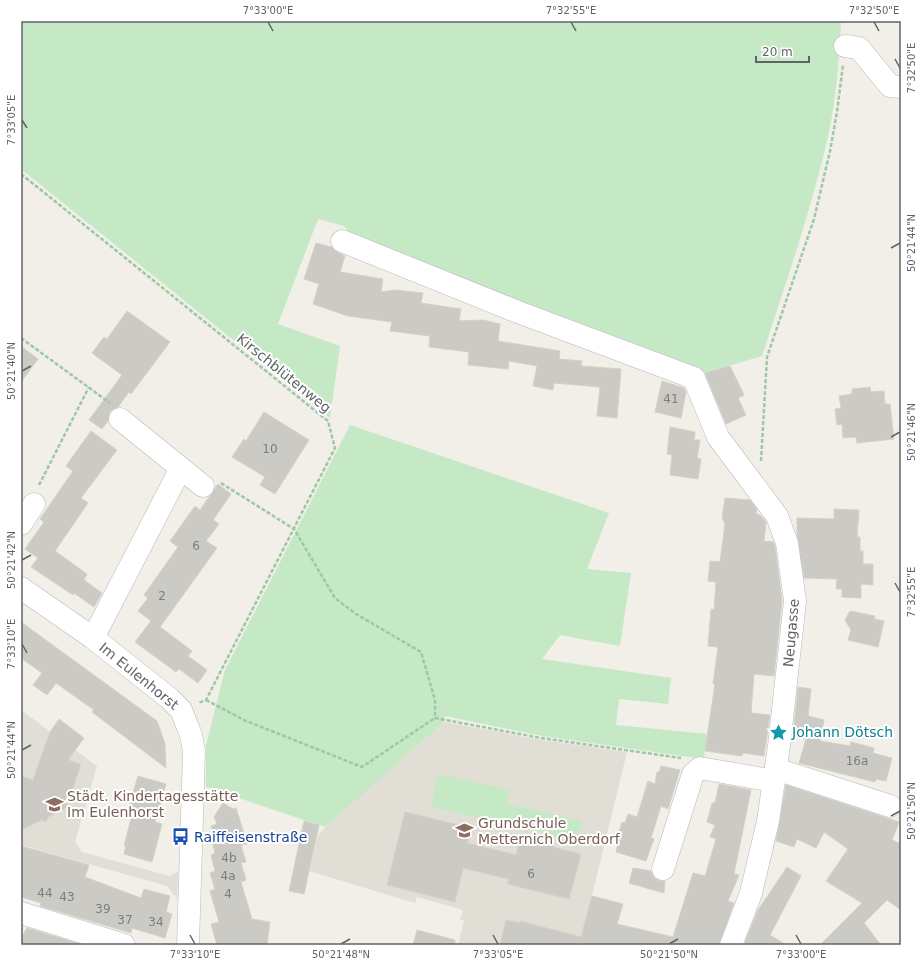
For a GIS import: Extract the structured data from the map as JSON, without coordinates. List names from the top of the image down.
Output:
{
  "streets": {
    "street": ["Neugasse", "Im Eulenhorst"],
    "path": ["Kirschblütenweg"]
  },
  "places": {
    "place": ["Johann Dötsch"],
    "school or university": ["Städt. Kindertagesstätte Im Eulenhorst", "Grundschule Metternich Oberdorf"],
    "bus stop": ["Raiffeisenstraße"]
  },
  "house_numbers": [
    "41",
    "10",
    "6",
    "2",
    "16a",
    "4b",
    "6",
    "4a",
    "44",
    "4",
    "43",
    "39",
    "37",
    "34"
  ],
  "scale_bar": "20 m",
  "coordinates": [
    "7°33'00\"E",
    "7°32'55\"E",
    "7°32'50\"E",
    "7°33'05\"E",
    "50°21'44\"N",
    "50°21'40\"N",
    "50°21'46\"N",
    "50°21'42\"N",
    "7°33'10\"E",
    "50°21'50\"N",
    "50°21'48\"N"
  ]
}
